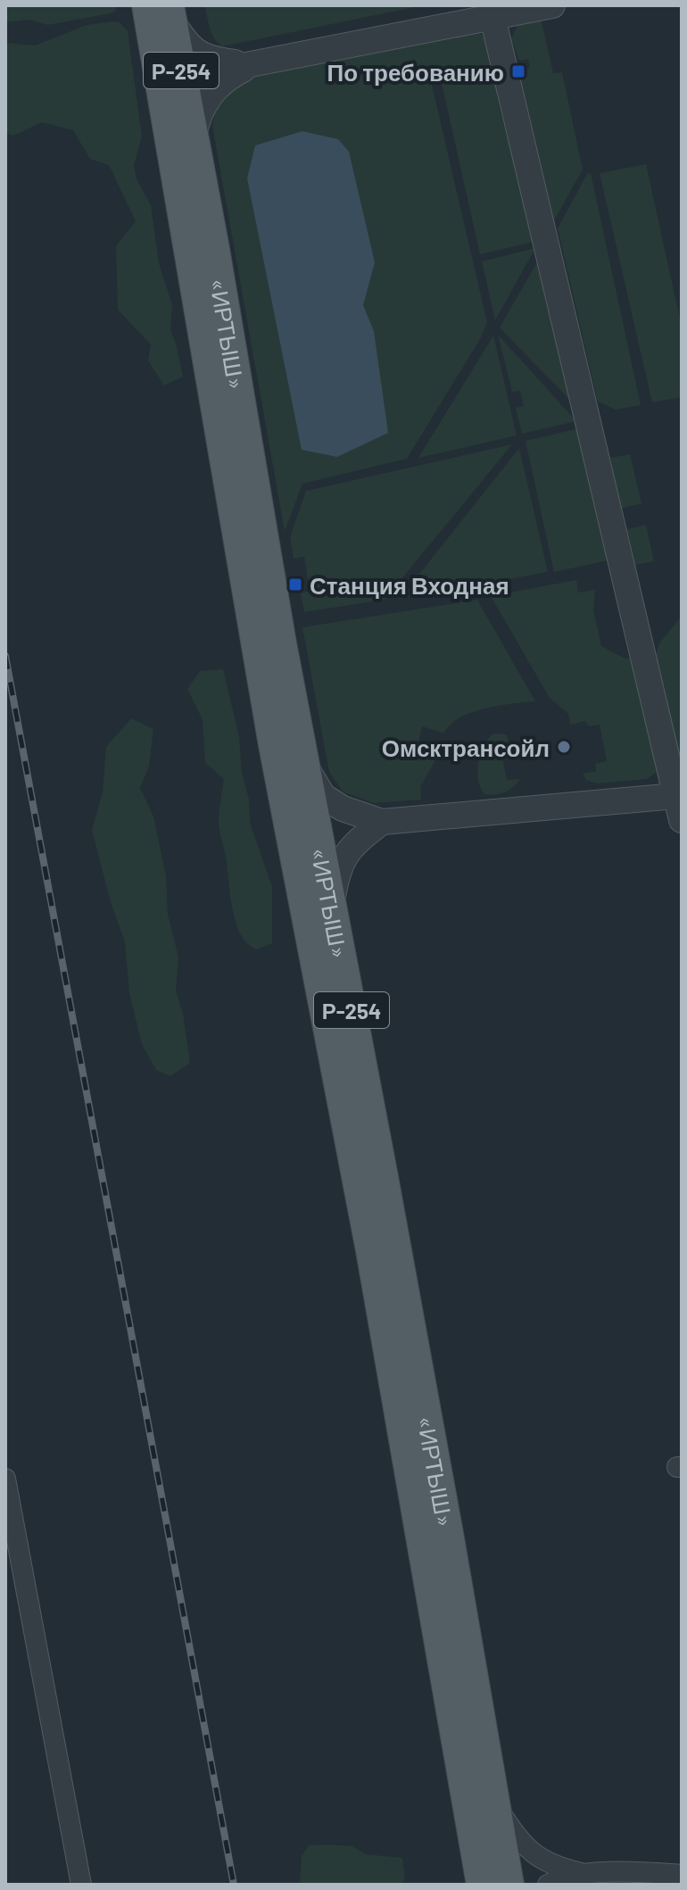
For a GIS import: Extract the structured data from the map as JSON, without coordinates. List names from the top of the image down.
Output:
{
  "streets": {
    "main road": ["Р-254", "«ИРТЫШ»"]
  },
  "places": {
    "transit": ["По требованию", "Станция Входная"],
    "other": ["Омсктрансойл"]
  }
}
